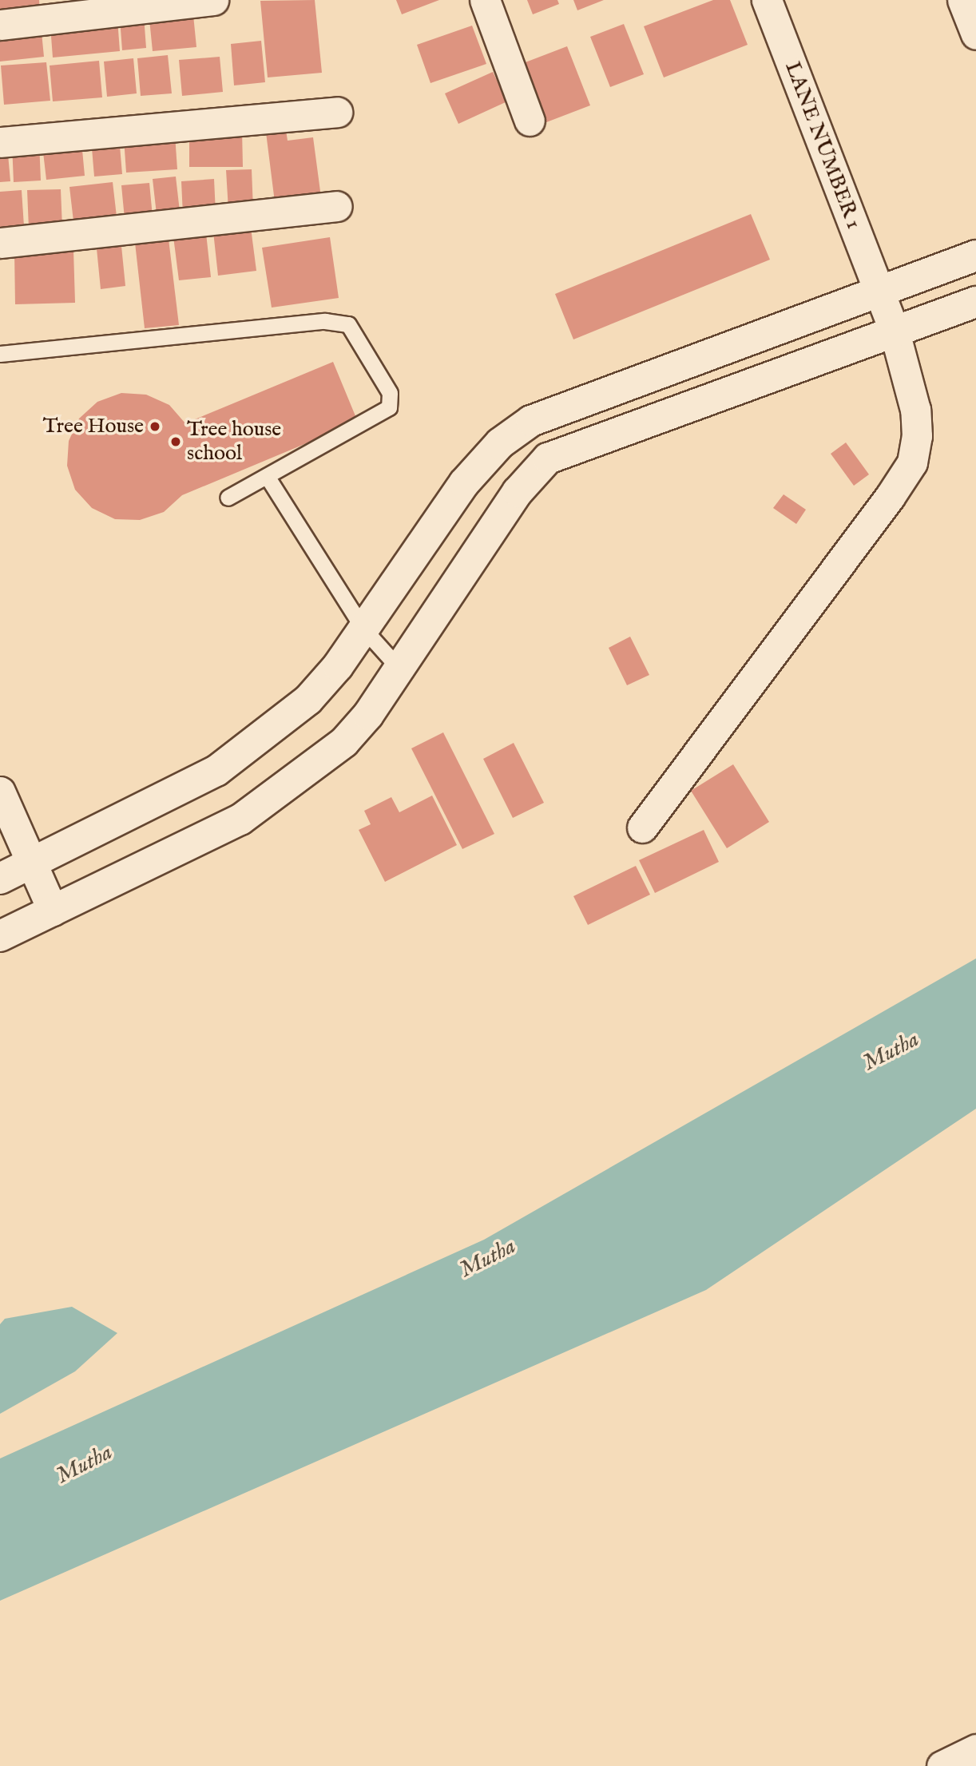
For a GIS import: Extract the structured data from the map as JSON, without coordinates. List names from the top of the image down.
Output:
{
  "streets": {
    "street": ["LANE NUMBER 1"]
  },
  "water": ["Mutha"],
  "places": ["Tree House", "Tree house school"]
}
